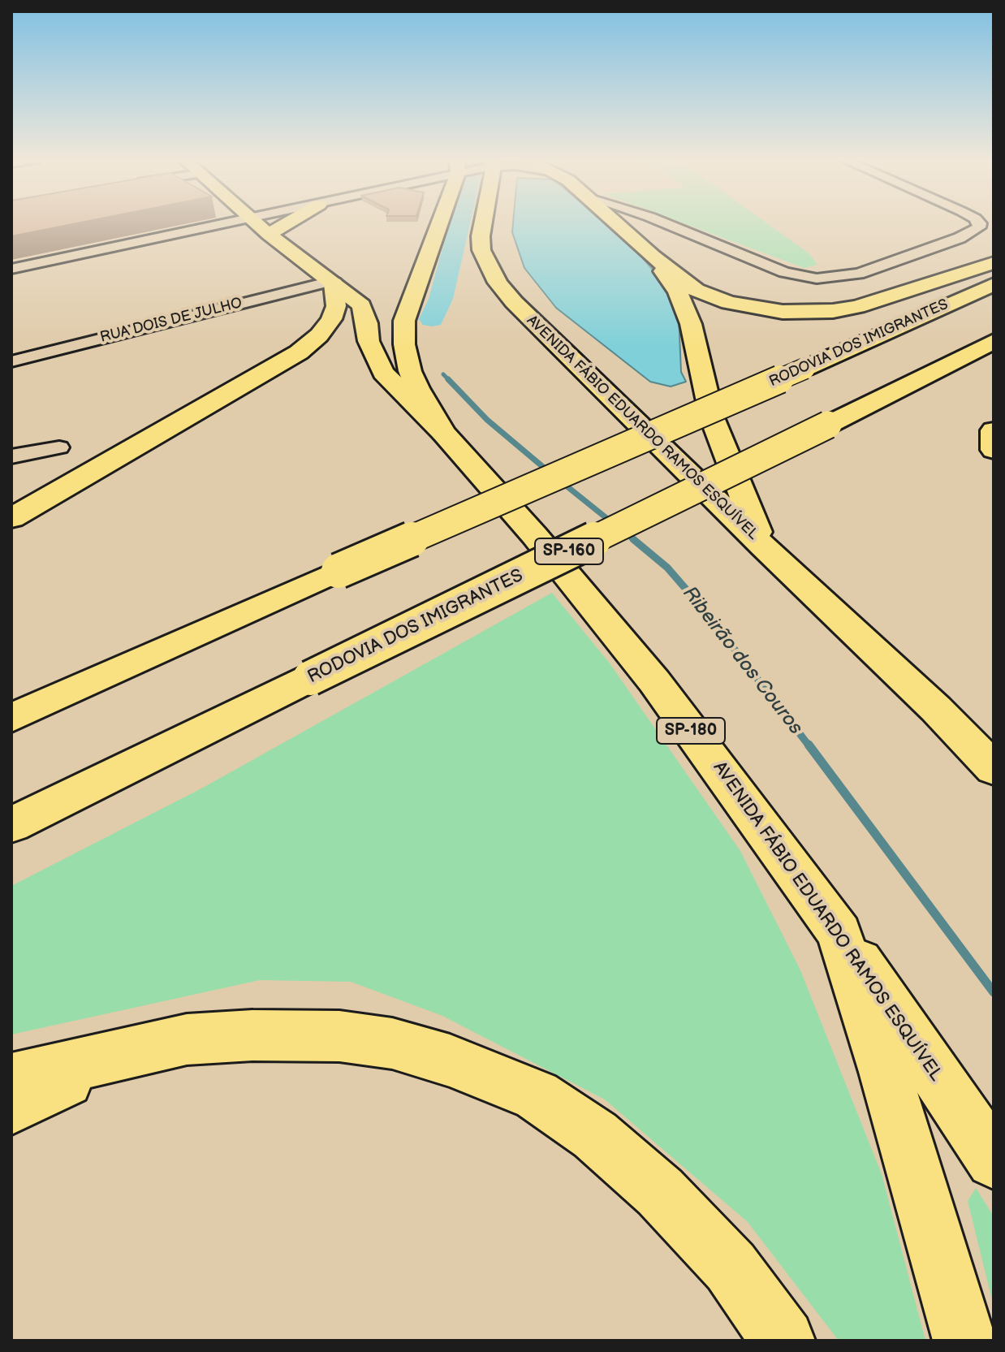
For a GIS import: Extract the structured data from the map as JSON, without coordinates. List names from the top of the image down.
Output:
{
  "streets": {
    "main road": [
      "RODOVIA DOS IMIGRANTES",
      "AVENIDA FÁBIO EDUARDO RAMOS ESQUÍVEL",
      "SP-160",
      "SP-180"
    ],
    "street": ["RUA DOIS DE JULHO"]
  },
  "crossings": [
    ["RUA DOIS DE JULHO", "SP-180"],
    ["AVENIDA FÁBIO EDUARDO RAMOS ESQUÍVEL", "SP-180"]
  ],
  "water": ["Ribeirão dos Couros"]
}
